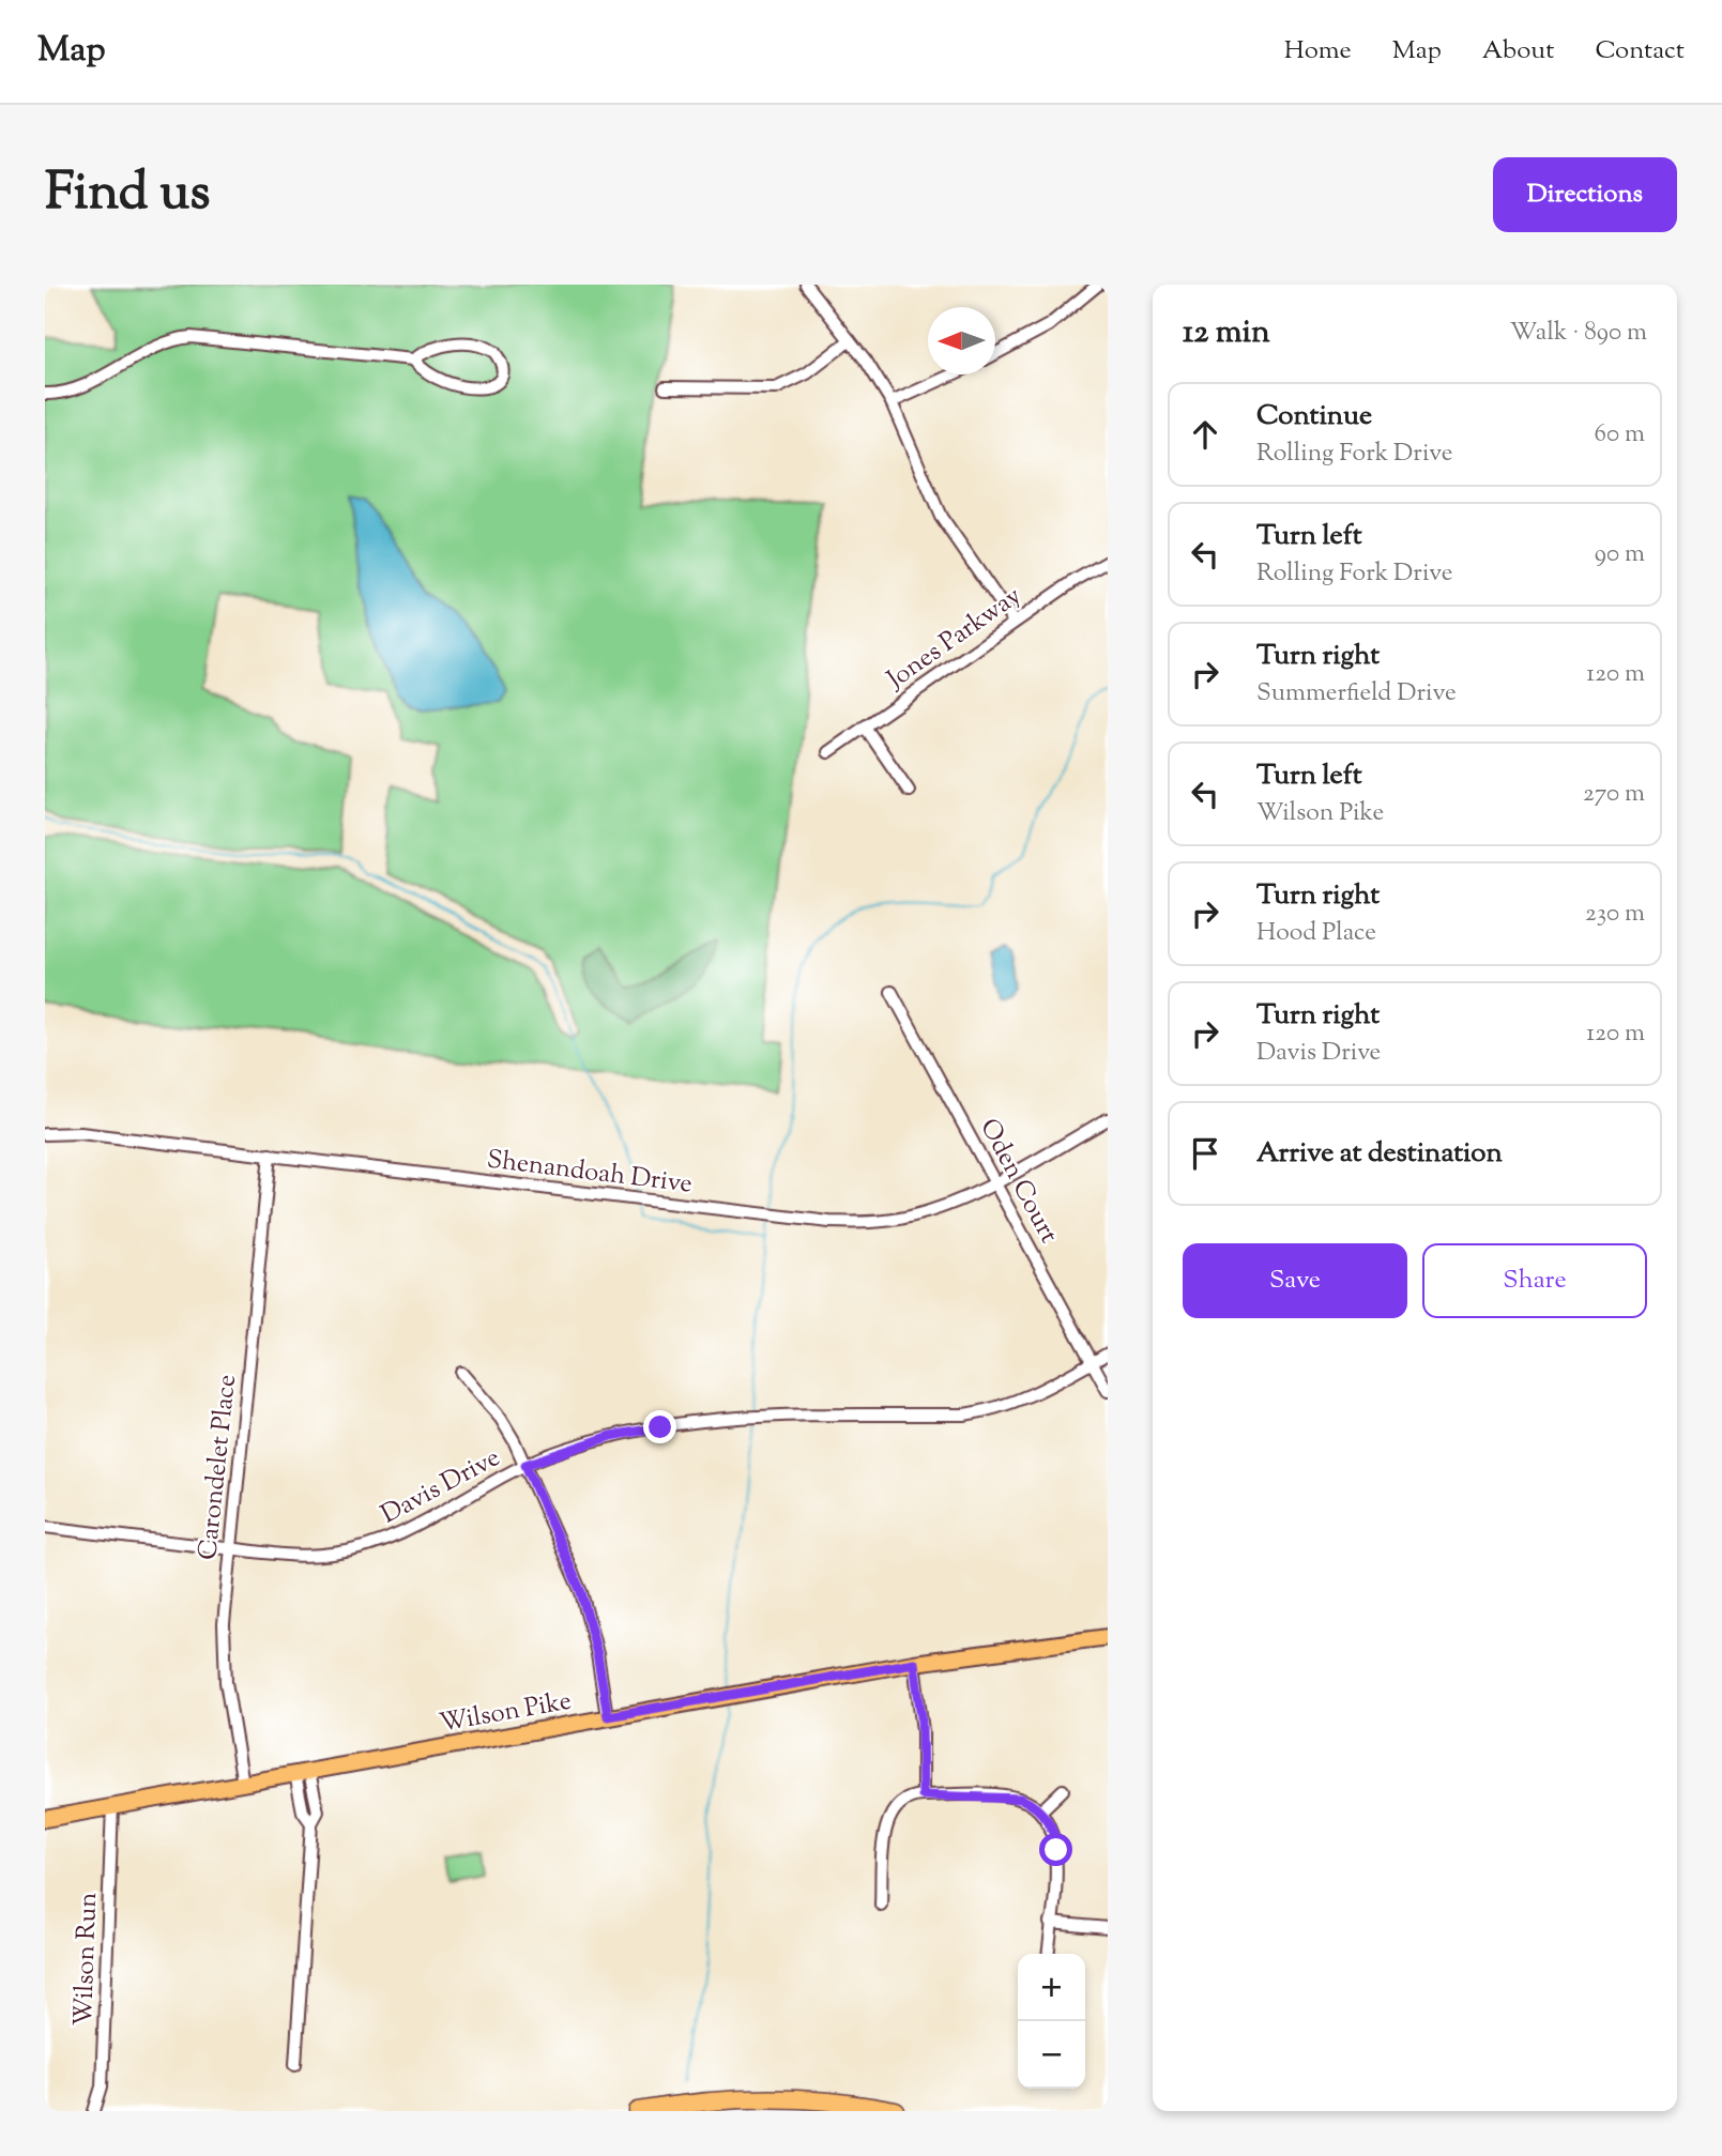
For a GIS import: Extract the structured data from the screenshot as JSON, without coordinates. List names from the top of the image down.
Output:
{
  "streets": {
    "main road": ["Wilson Pike"],
    "street": [
      "Jones Parkway",
      "Shenandoah Drive",
      "Oden Court",
      "Carondelet Place",
      "Davis Drive",
      "Wilson Run"
    ]
  },
  "crossings": [
    ["Shenandoah Drive", "Oden Court"],
    ["Shenandoah Drive", "Carondelet Place"],
    ["Oden Court", "Davis Drive"],
    ["Carondelet Place", "Davis Drive"],
    ["Carondelet Place", "Wilson Pike"],
    ["Wilson Pike", "Wilson Run"]
  ],
  "north": "left",
  "page": {
    "header": "Map",
    "nav": [
      "Home",
      "Map",
      "About",
      "Contact"
    ],
    "title": "Find us",
    "buttons": [
      "Directions",
      ["Save", "Share"]
    ],
    "heading": ["12 min", "Walk · 890 m"],
    "list": [
      ["Continue", "Rolling Fork Drive", "60 m"],
      ["Turn left", "Rolling Fork Drive", "90 m"],
      ["Turn right", "Summerfield Drive", "120 m"],
      ["Turn left", "Wilson Pike", "270 m"],
      ["Turn right", "Hood Place", "230 m"],
      ["Turn right", "Davis Drive", "120 m"],
      "Arrive at destination"
    ],
    "map_buttons": ["+", "−"]
  }
}
